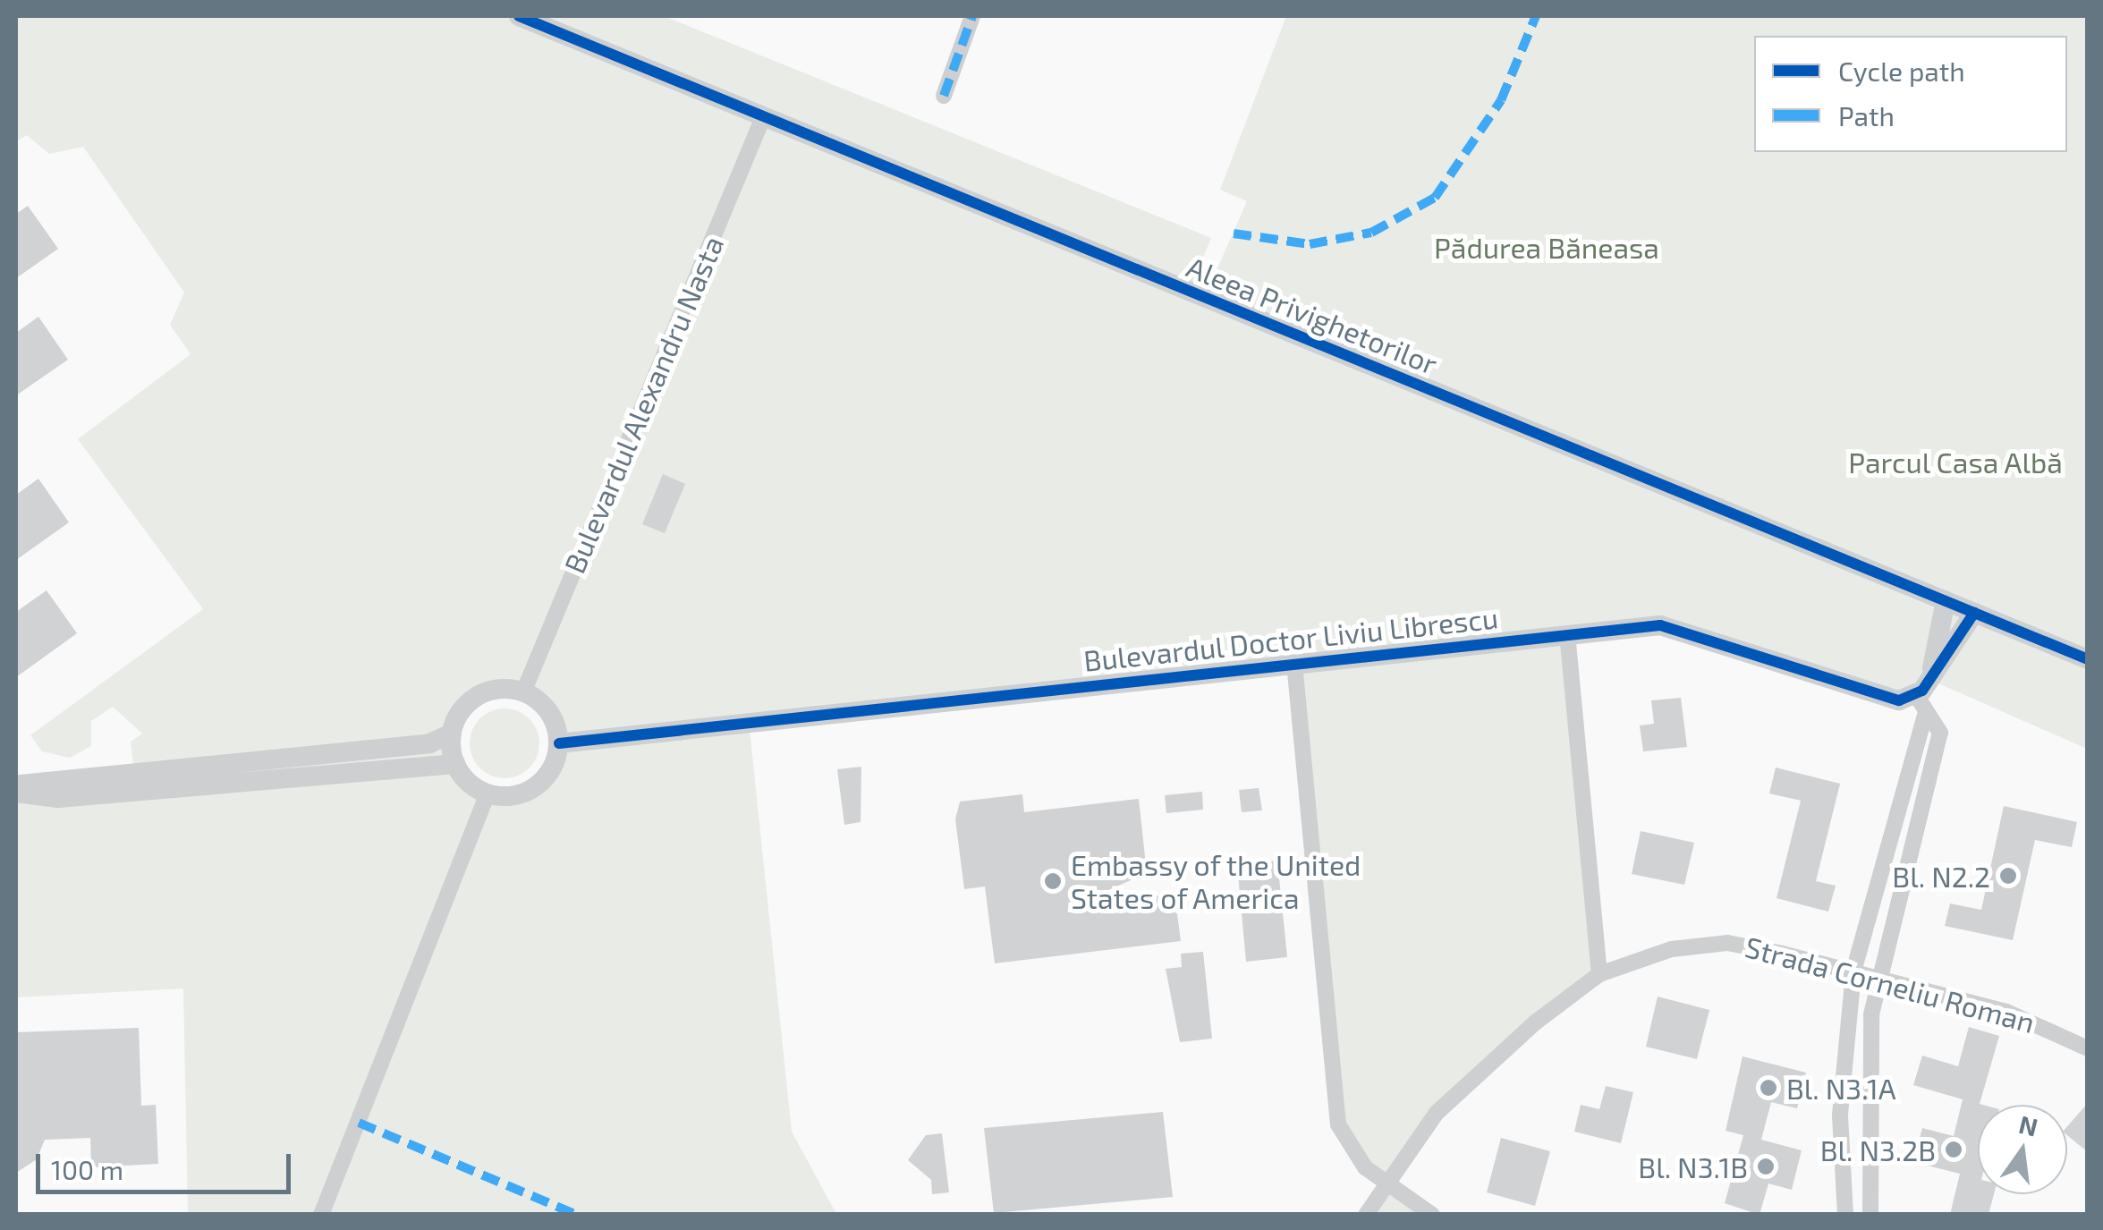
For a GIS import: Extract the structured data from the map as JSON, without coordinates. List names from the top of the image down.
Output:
{
  "streets": {
    "street": [
      "Aleea Privighetorilor",
      "Bulevardul Alexandru Nasta",
      "Bulevardul Doctor Liviu Librescu",
      "Strada Corneliu Roman"
    ]
  },
  "crossings": [
    ["Aleea Privighetorilor", "Bulevardul Alexandru Nasta"],
    ["Bulevardul Alexandru Nasta", "Bulevardul Doctor Liviu Librescu"]
  ],
  "parks": ["Pădurea Băneasa", "Parcul Casa Albă"],
  "places": [
    "Bl. N2.2",
    "Embassy of the United States of America",
    "Bl. N3.1A",
    "Bl. N3.2B",
    "Bl. N3.1B"
  ],
  "legend": ["Cycle path", "Path"],
  "scale_bar": "100 m",
  "north": "top"
}
